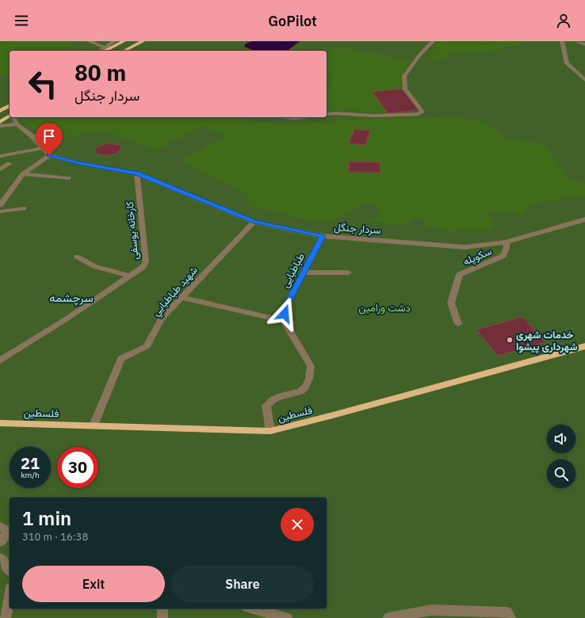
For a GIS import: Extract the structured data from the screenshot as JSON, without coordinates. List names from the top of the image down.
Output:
{
  "streets": {
    "main road": ["فلسطین"],
    "street": [
      "سردار جنگل",
      "کارخانه یوسفی",
      "سکوپله",
      "طباطبایی",
      "شهيد طباطبايي"
    ]
  },
  "crossings": [
    ["سردار جنگل", "کارخانه یوسفی"],
    ["سردار جنگل", "سکوپله"],
    ["سردار جنگل", "طباطبایی"],
    ["سردار جنگل", "شهيد طباطبايي"],
    ["شهيد طباطبايي", "فلسطین"]
  ],
  "districts": ["سرچشمه"],
  "parks": ["دشت ورامین"],
  "places": ["خدمات شهری شهرداری پیشوا"],
  "page": {
    "header": "GoPilot",
    "turn": ["80 m", "سردار جنگل"],
    "speed": "21 km/h",
    "limit": "30",
    "heading": ["1 min", "310 m · 16:38"],
    "buttons": ["Exit", "Share"]
  }
}
